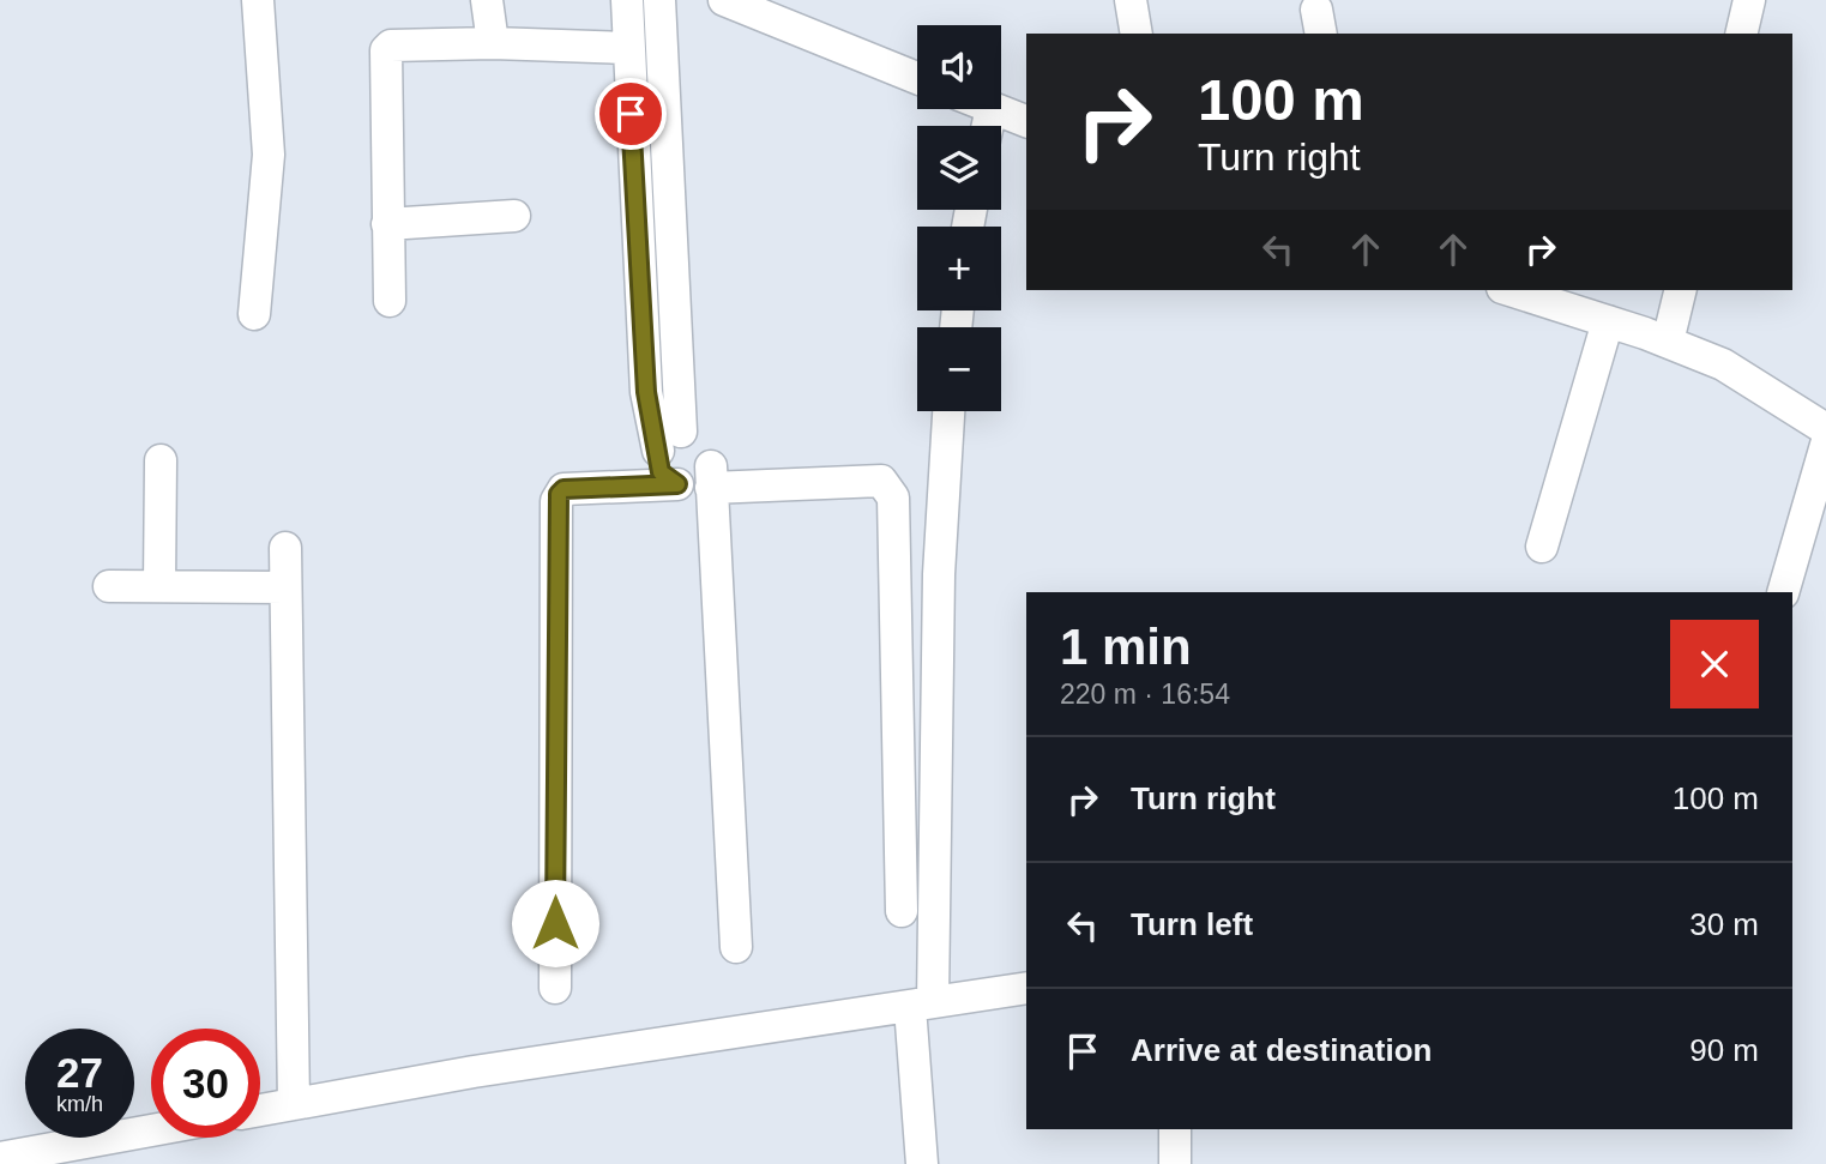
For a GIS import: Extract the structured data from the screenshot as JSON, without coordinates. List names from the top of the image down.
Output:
{
  "page": {
    "map_buttons": ["+", "−"],
    "turn": ["100 m", "Turn right"],
    "heading": ["1 min", "220 m · 16:54"],
    "list": [
      {
        "name": "Turn right",
        "value": "100 m"
      },
      {
        "name": "Turn left",
        "value": "30 m"
      },
      {
        "name": "Arrive at destination",
        "value": "90 m"
      }
    ],
    "speed": "27 km/h",
    "limit": "30"
  }
}
